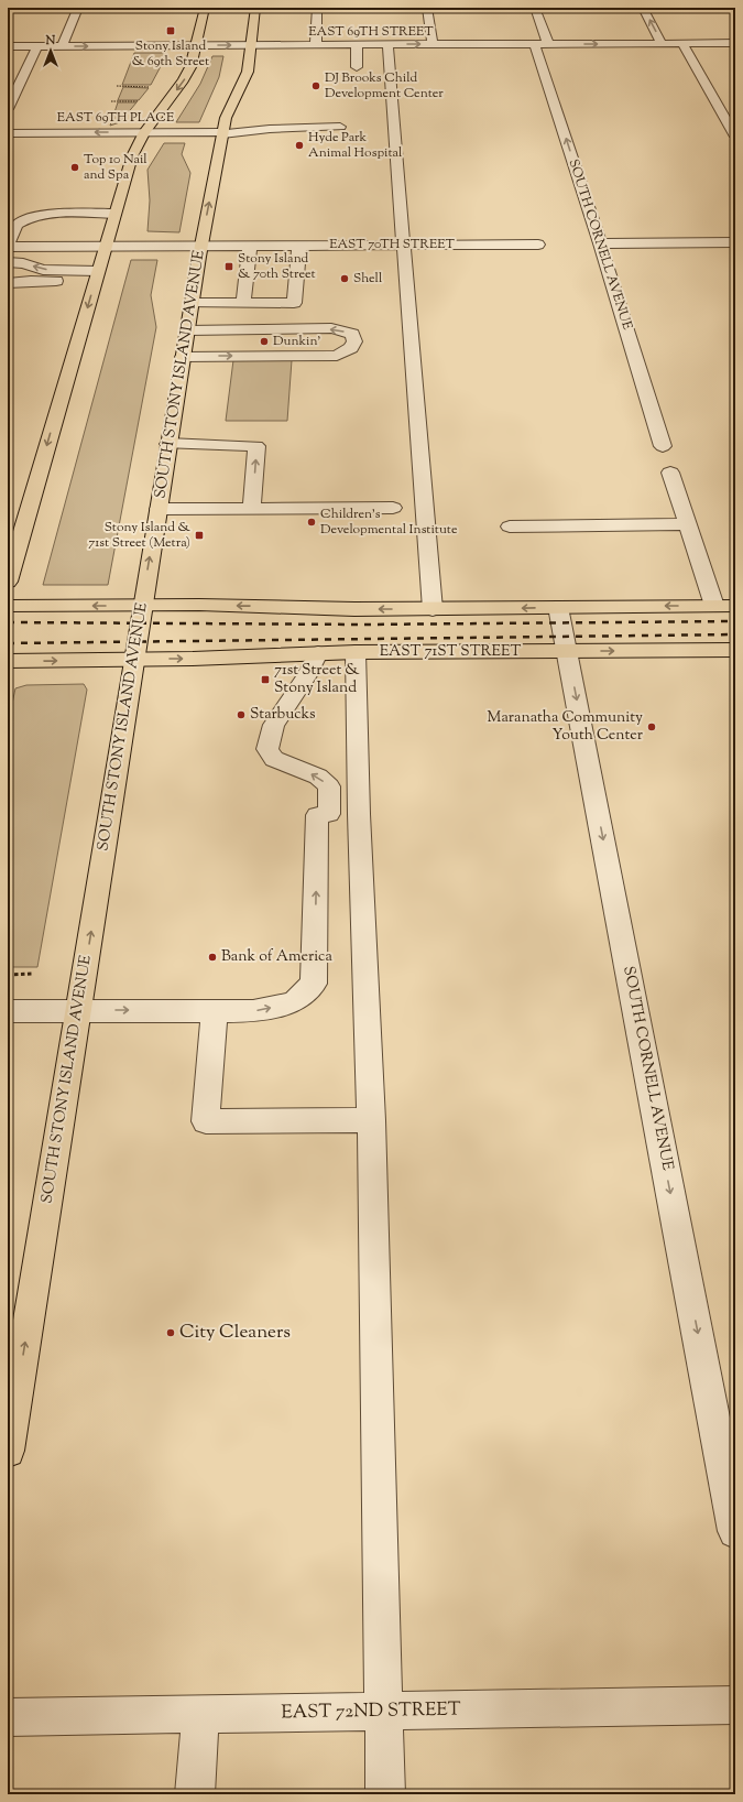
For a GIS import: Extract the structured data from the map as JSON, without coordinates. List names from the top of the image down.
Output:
{
  "streets": {
    "main road": ["SOUTH STONY ISLAND AVENUE", "EAST 71ST STREET"],
    "street": [
      "EAST 69TH STREET",
      "EAST 69TH PLACE",
      "EAST 70TH STREET",
      "SOUTH CORNELL AVENUE",
      "EAST 72ND STREET"
    ]
  },
  "crossings": [
    ["EAST 69TH STREET", "SOUTH CORNELL AVENUE"],
    ["EAST 69TH STREET", "SOUTH STONY ISLAND AVENUE"],
    ["EAST 69TH PLACE", "SOUTH STONY ISLAND AVENUE"],
    ["EAST 70TH STREET", "SOUTH STONY ISLAND AVENUE"],
    ["SOUTH CORNELL AVENUE", "EAST 71ST STREET"],
    ["SOUTH STONY ISLAND AVENUE", "EAST 71ST STREET"]
  ],
  "one_way": ["EAST 69TH STREET", "SOUTH STONY ISLAND AVENUE"],
  "places": {
    "transit": [
      "Stony Island & 69th Street",
      "Stony Island & 70th Street",
      "Stony Island & 71st Street (Metra)",
      "71st Street & Stony Island"
    ],
    "other": [
      "DJ Brooks Child Development Center",
      "Hyde Park Animal Hospital",
      "Top 10 Nail and Spa",
      "Shell",
      "Dunkin'",
      "Children's Developmental Institute",
      "Starbucks",
      "Maranatha Community Youth Center",
      "Bank of America",
      "City Cleaners"
    ]
  },
  "north": "top"
}
